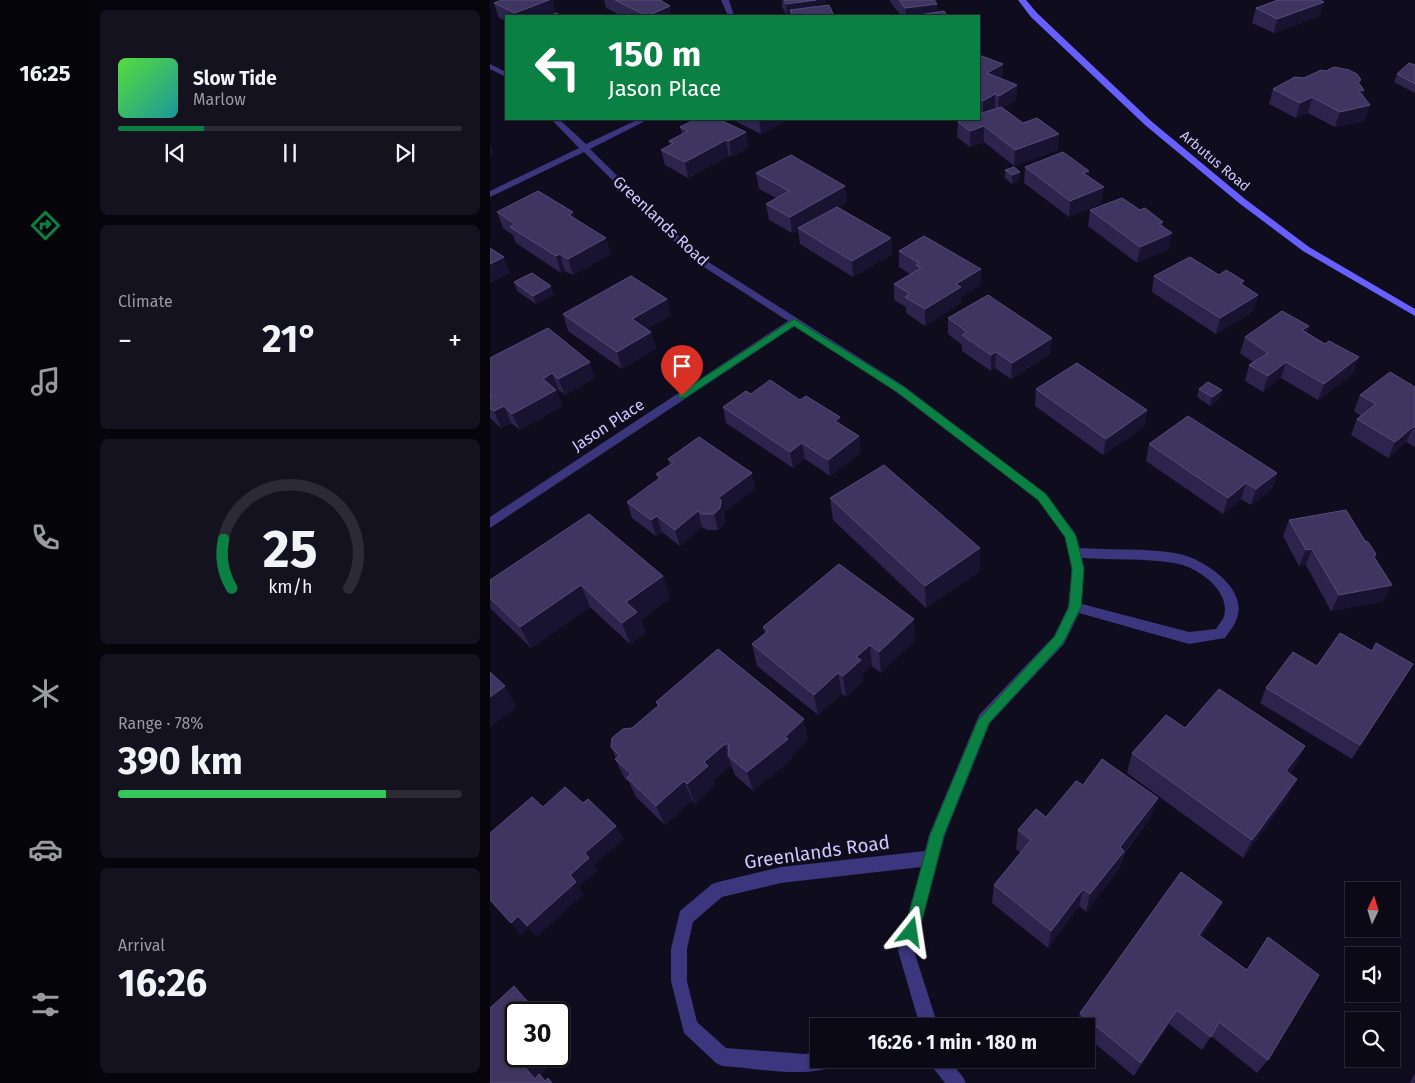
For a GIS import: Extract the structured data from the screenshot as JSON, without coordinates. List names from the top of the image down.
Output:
{
  "streets": {
    "main road": ["Arbutus Road"],
    "street": ["Greenlands Road", "Jason Place"]
  },
  "crossings": [
    ["Greenlands Road", "Jason Place"]
  ],
  "north": "top",
  "page": {
    "tabs": "16:25",
    "turn": ["150 m", "Jason Place"],
    "song": ["Slow Tide", "Marlow"],
    "tile": [
      "Climate",
      ["Range · 78%", "390 km"],
      ["Arrival", "16:26"]
    ],
    "heat": ["−", "21°", "+"],
    "limit": "30",
    "trip": "16:26 · 1 min · 180 m",
    "gauge": ["25", "km/h"]
  }
}
